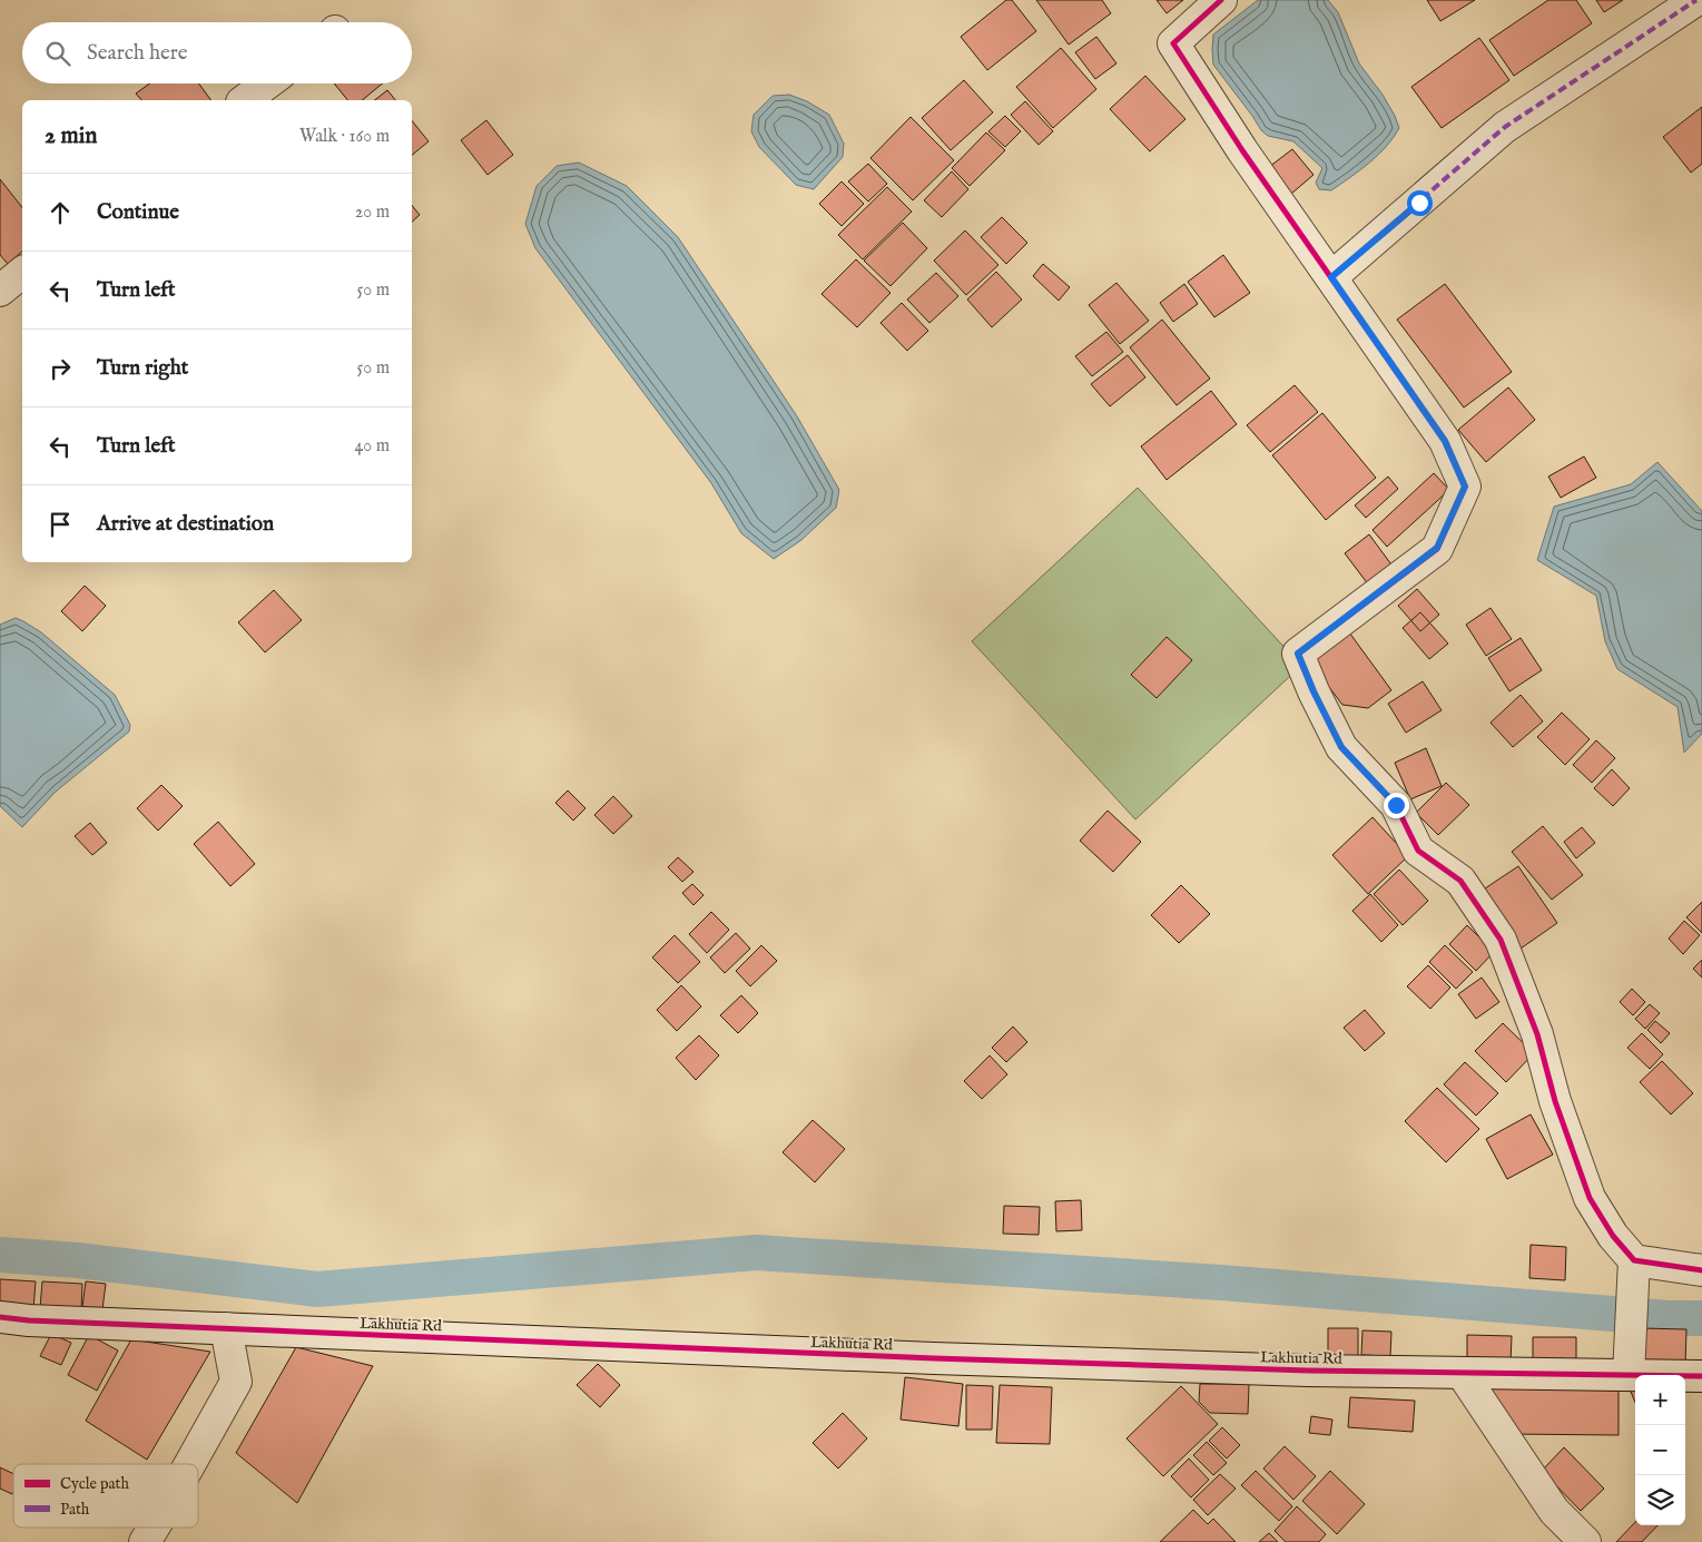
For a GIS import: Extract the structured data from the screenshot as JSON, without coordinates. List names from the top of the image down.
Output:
{
  "streets": {
    "street": ["Lakhutia Rd"]
  },
  "legend": ["Cycle path", "Path"],
  "page": {
    "search": "Search here",
    "heading": ["2 min", "Walk · 160 m"],
    "list": [
      ["Continue", "20 m"],
      ["Turn left", "50 m"],
      ["Turn right", "50 m"],
      ["Turn left", "40 m"],
      "Arrive at destination"
    ],
    "map_buttons": ["+", "−"]
  }
}
